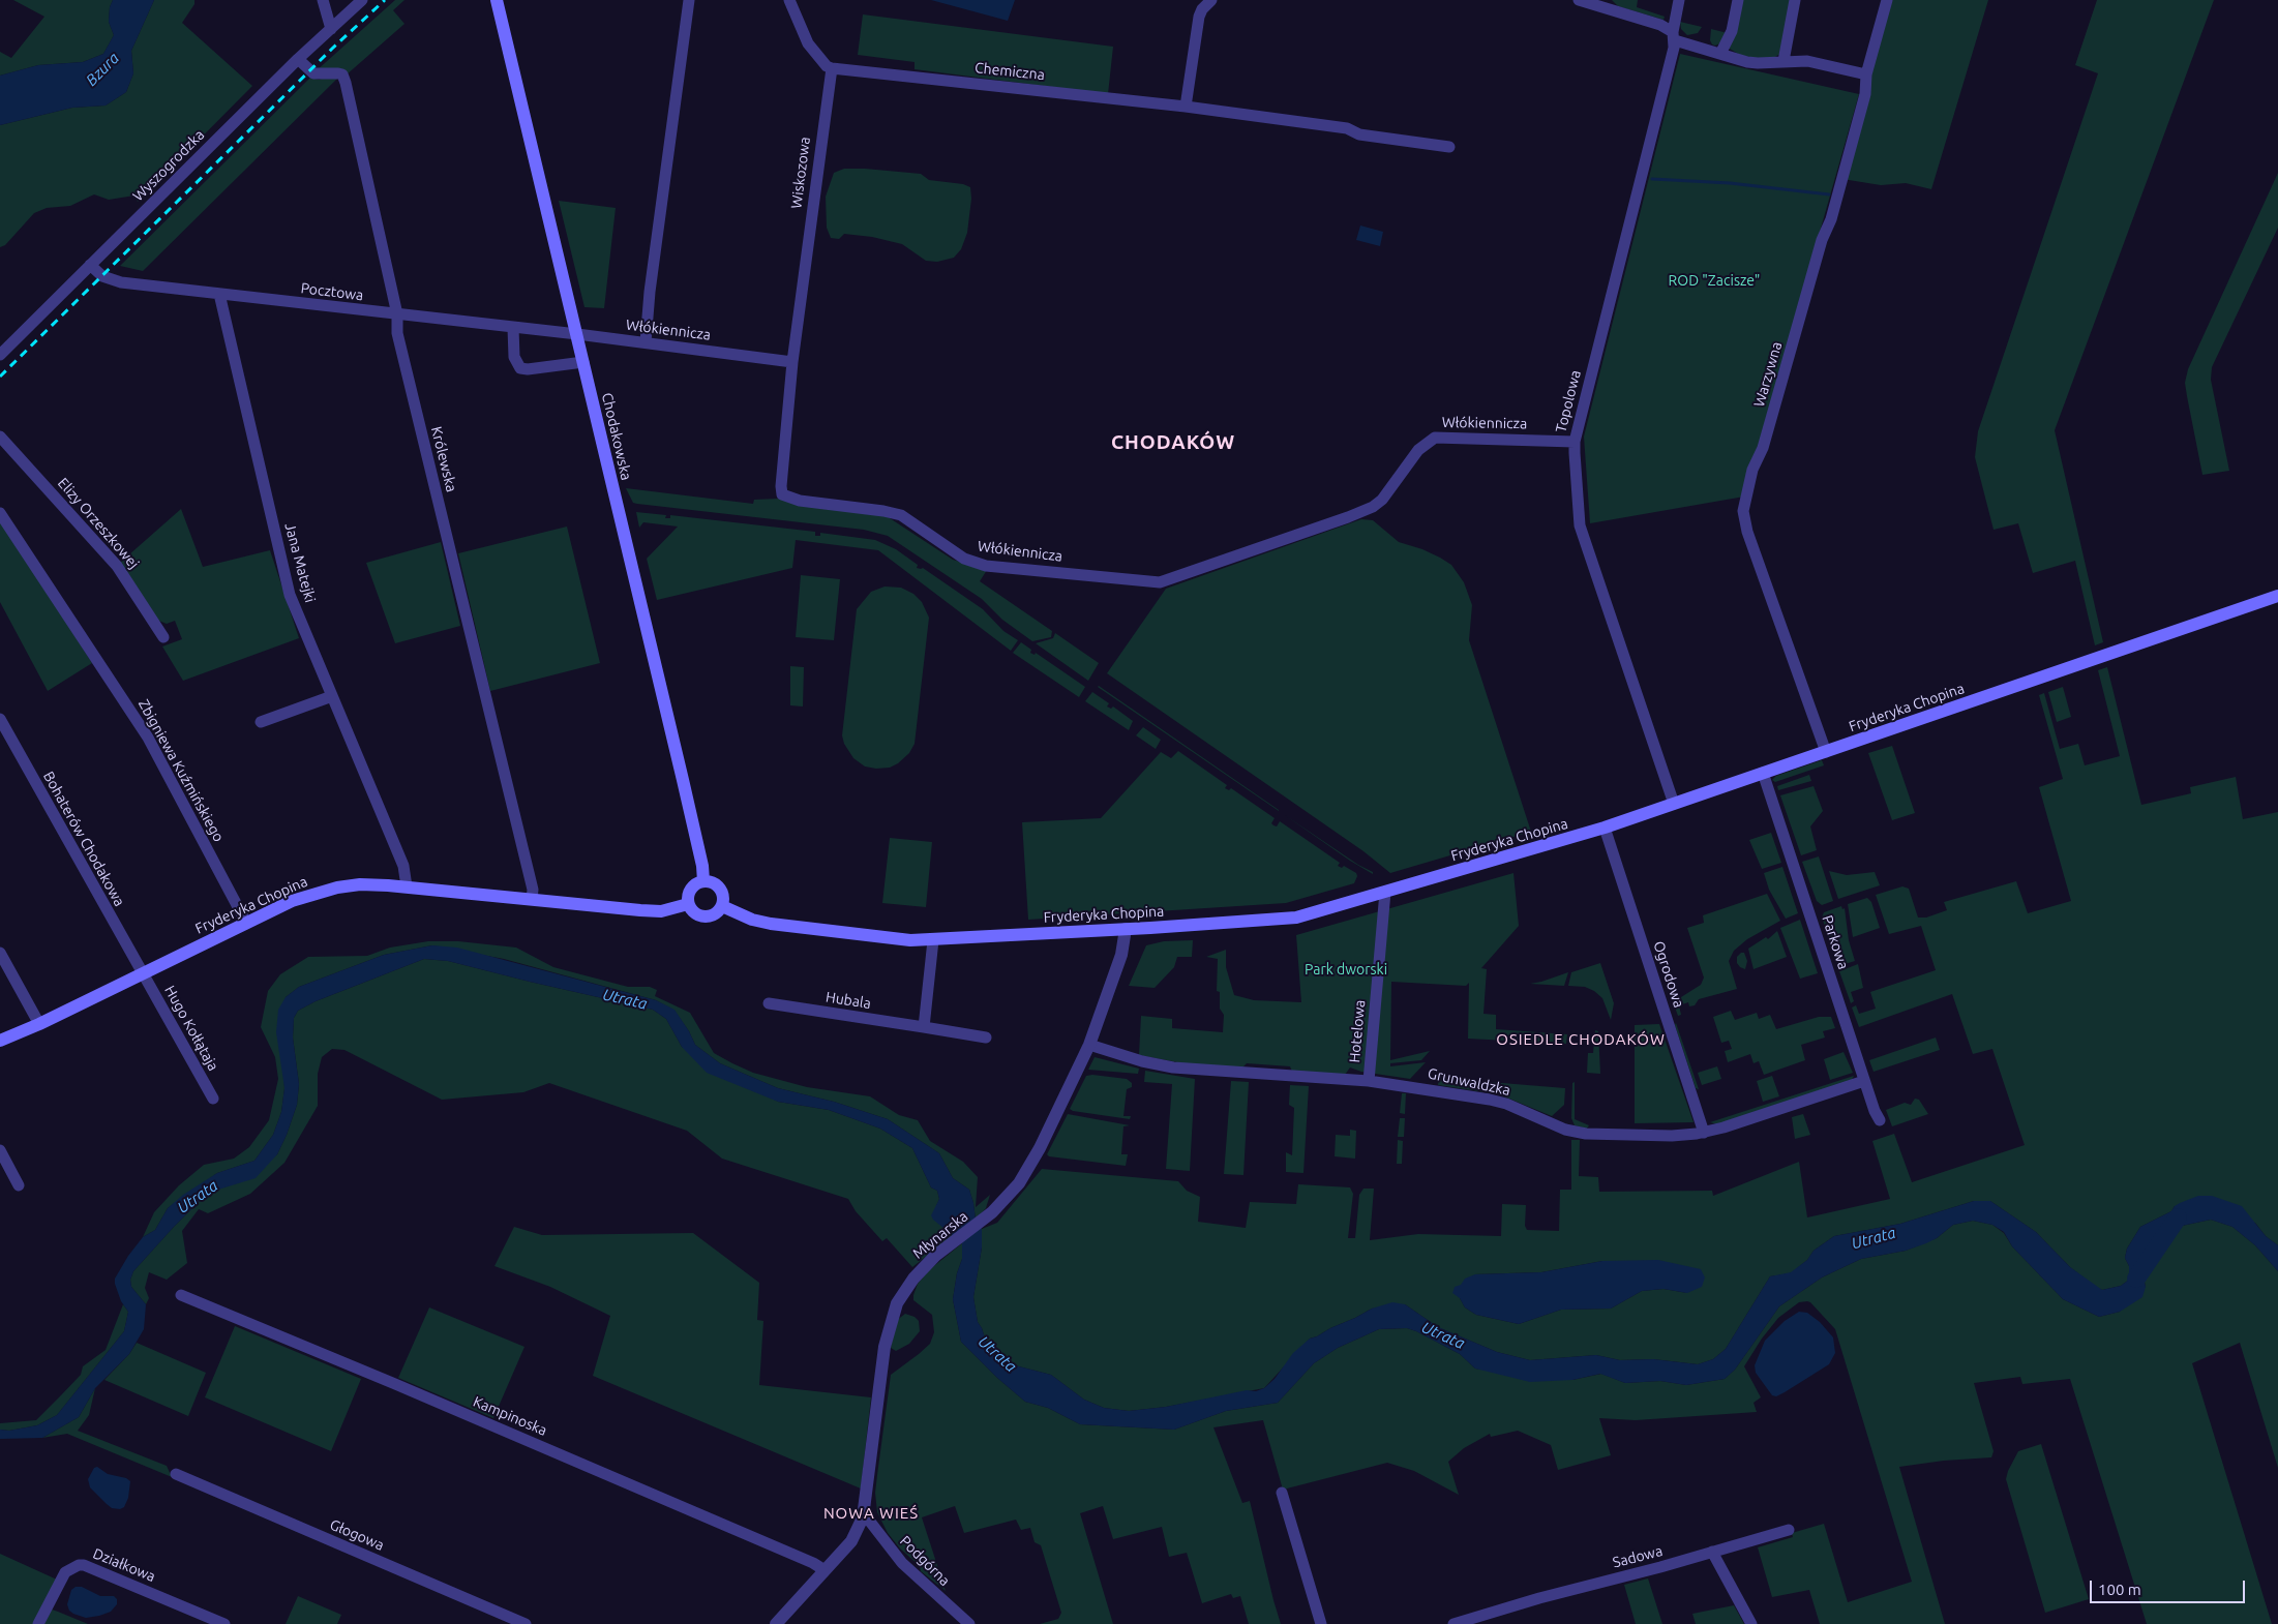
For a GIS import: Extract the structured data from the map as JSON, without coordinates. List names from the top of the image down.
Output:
{
  "streets": {
    "main road": ["Chodakowska", "Fryderyka Chopina"],
    "street": [
      "Chemiczna",
      "Wyszogrodzka",
      "Wiskozowa",
      "Pocztowa",
      "Włókiennicza",
      "Warzywna",
      "Topolowa",
      "Królewska",
      "Elizy Orzeszkowej",
      "Jana Matejki",
      "Zbigniewa Kuźmińskiego",
      "Bohaterów Chodakowa",
      "Parkowa",
      "Ogrodowa",
      "Hubala",
      "Hugo Kołłątaja",
      "Hotelowa",
      "Grunwaldzka",
      "Młynarska",
      "Kampinoska",
      "Głogowa",
      "Sadowa",
      "Podgórna",
      "Działkowa"
    ]
  },
  "crossings": [
    ["Chemiczna", "Wiskozowa"],
    ["Wyszogrodzka", "Pocztowa"],
    ["Wyszogrodzka", "Królewska"],
    ["Wiskozowa", "Włókiennicza"],
    ["Pocztowa", "Włókiennicza"],
    ["Pocztowa", "Chodakowska"],
    ["Pocztowa", "Królewska"],
    ["Pocztowa", "Jana Matejki"],
    ["Włókiennicza", "Topolowa"],
    ["Włókiennicza", "Chodakowska"],
    ["Warzywna", "Fryderyka Chopina"],
    ["Topolowa", "Fryderyka Chopina"],
    ["Chodakowska", "Fryderyka Chopina"],
    ["Królewska", "Fryderyka Chopina"],
    ["Jana Matejki", "Fryderyka Chopina"],
    ["Fryderyka Chopina", "Zbigniewa Kuźmińskiego"],
    ["Fryderyka Chopina", "Bohaterów Chodakowa"],
    ["Fryderyka Chopina", "Parkowa"],
    ["Fryderyka Chopina", "Ogrodowa"],
    ["Fryderyka Chopina", "Hugo Kołłątaja"],
    ["Fryderyka Chopina", "Hotelowa"],
    ["Fryderyka Chopina", "Młynarska"],
    ["Bohaterów Chodakowa", "Hugo Kołłątaja"],
    ["Parkowa", "Grunwaldzka"],
    ["Ogrodowa", "Grunwaldzka"],
    ["Hotelowa", "Grunwaldzka"],
    ["Grunwaldzka", "Młynarska"],
    ["Młynarska", "Kampinoska"],
    ["Młynarska", "Podgórna"]
  ],
  "districts": ["CHODAKÓW", "OSIEDLE CHODAKÓW", "NOWA WIEŚ"],
  "water": ["Bzura", "Utrata"],
  "parks": ["ROD \"Zacisze\"", "Park dworski"],
  "scale_bar": "100 m"
}
